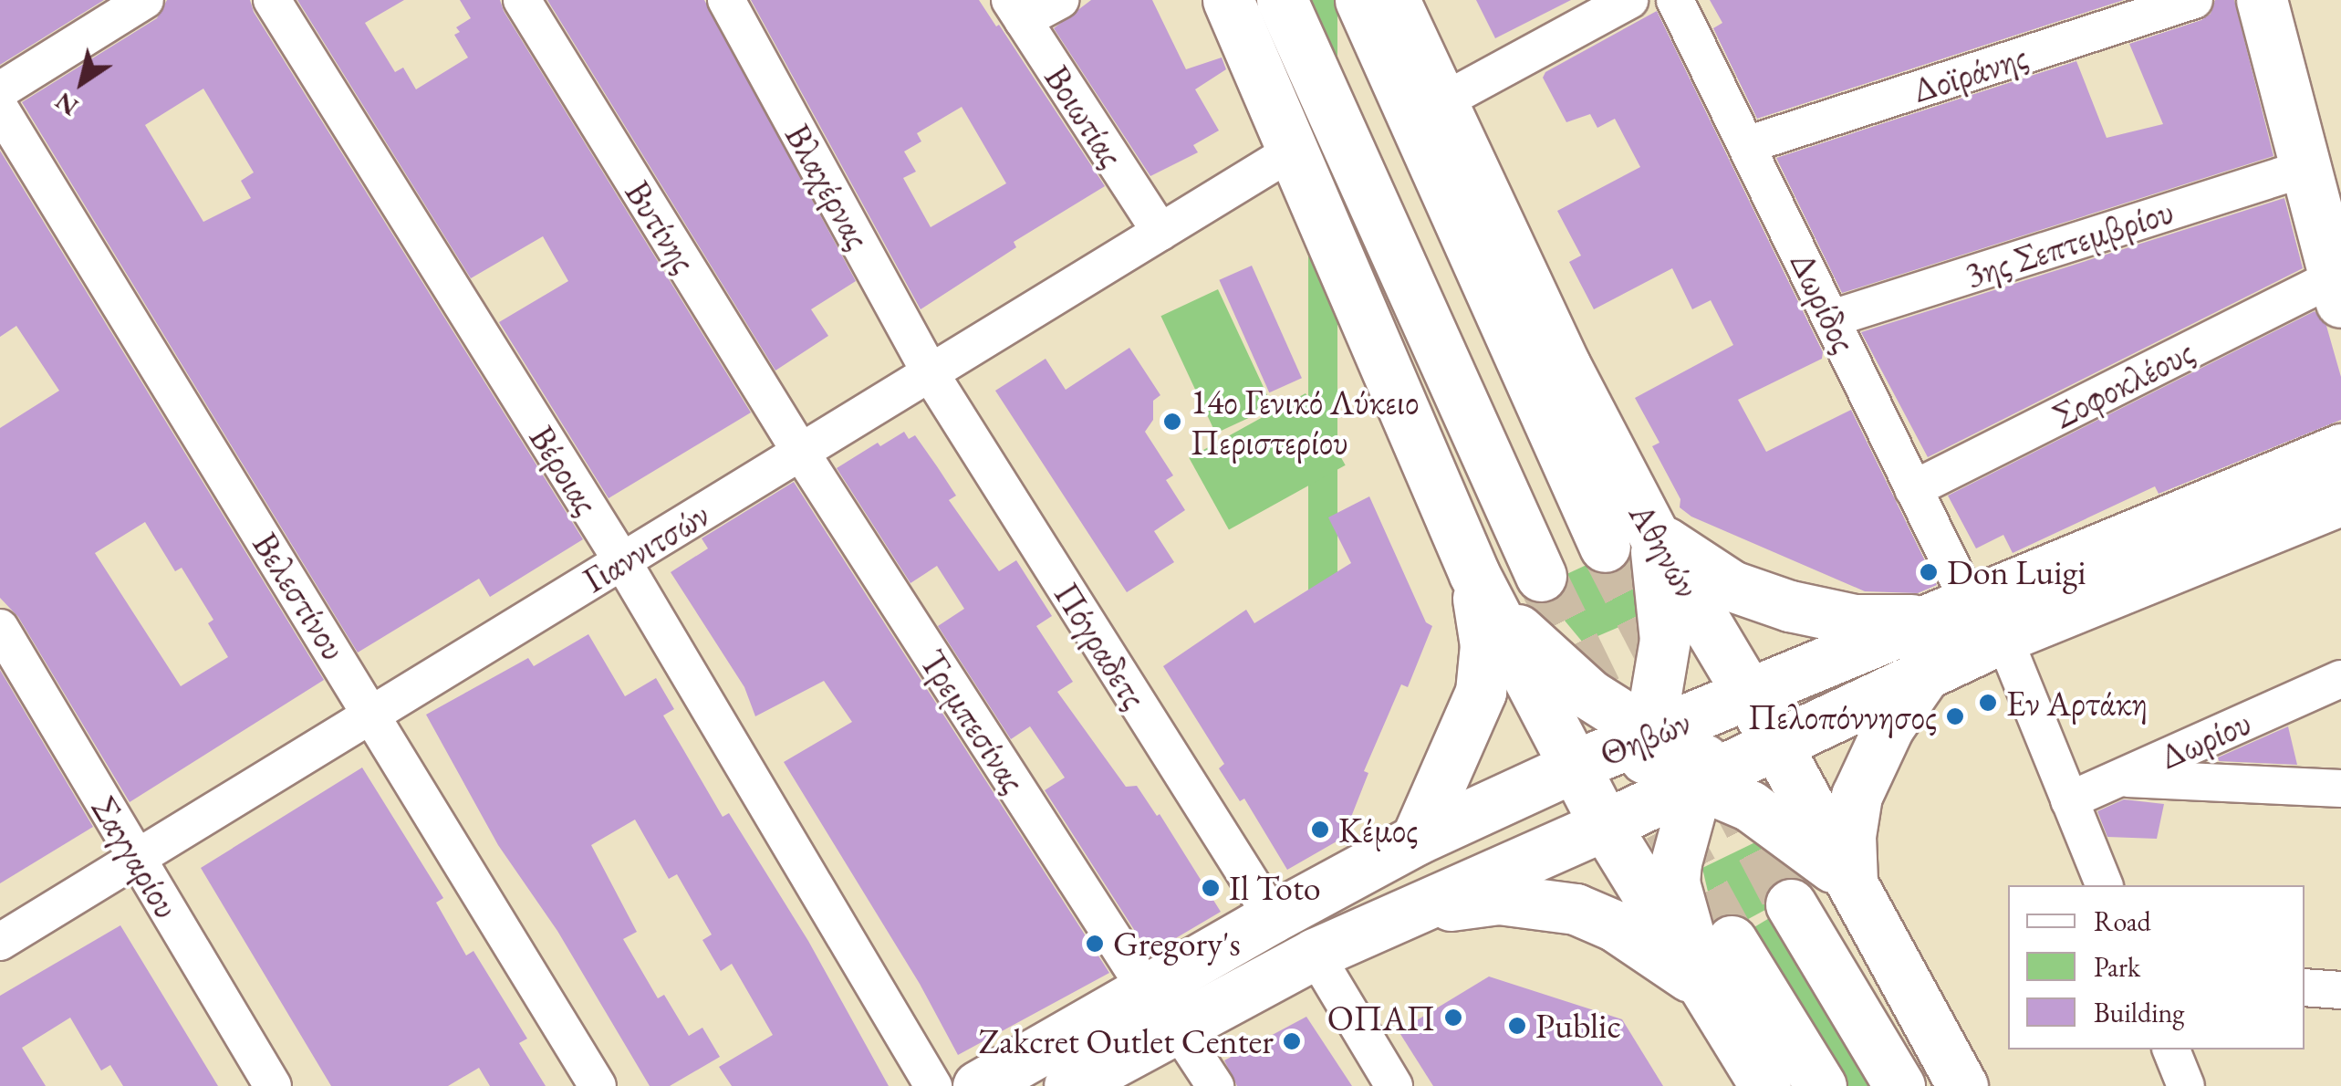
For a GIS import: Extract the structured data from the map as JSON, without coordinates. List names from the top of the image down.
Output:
{
  "streets": {
    "main road": ["Αθηνών", "Θηβών"],
    "street": [
      "Δοϊράνης",
      "Βοιωτίας",
      "Βλαχέρνας",
      "Βυτίνης",
      "3ης Σεπτεμβρίου",
      "Δωρίδος",
      "Σοφοκλέους",
      "Βέροιας",
      "Γιαννιτσών",
      "Βελεστίνου",
      "Πόγραδετς",
      "Τρεμπεσίνας",
      "Δωρίου",
      "Σαγγαρίου"
    ]
  },
  "crossings": [
    ["Δοϊράνης", "Δωρίδος"],
    ["Βοιωτίας", "Γιαννιτσών"],
    ["Βλαχέρνας", "Γιαννιτσών"],
    ["Βλαχέρνας", "Πόγραδετς"],
    ["Βυτίνης", "Γιαννιτσών"],
    ["Βυτίνης", "Τρεμπεσίνας"],
    ["3ης Σεπτεμβρίου", "Δωρίδος"],
    ["Δωρίδος", "Σοφοκλέους"],
    ["Δωρίδος", "Θηβών"],
    ["Δωρίδος", "Δωρίου"],
    ["Βέροιας", "Γιαννιτσών"],
    ["Γιαννιτσών", "Βελεστίνου"],
    ["Γιαννιτσών", "Πόγραδετς"],
    ["Γιαννιτσών", "Τρεμπεσίνας"],
    ["Γιαννιτσών", "Σαγγαρίου"],
    ["Αθηνών", "Θηβών"],
    ["Πόγραδετς", "Θηβών"],
    ["Τρεμπεσίνας", "Θηβών"]
  ],
  "places": [
    "14ο Γενικό Λύκειο Περιστερίου",
    "Don Luigi",
    "Εν Αρτάκη",
    "Πελοπόννησος",
    "Κέμος",
    "Il Toto",
    "Gregory's",
    "ΟΠΑΠ",
    "Public",
    "Zakcret Outlet Center"
  ],
  "legend": ["Road", "Park", "Building"],
  "north": "bottom left"
}
